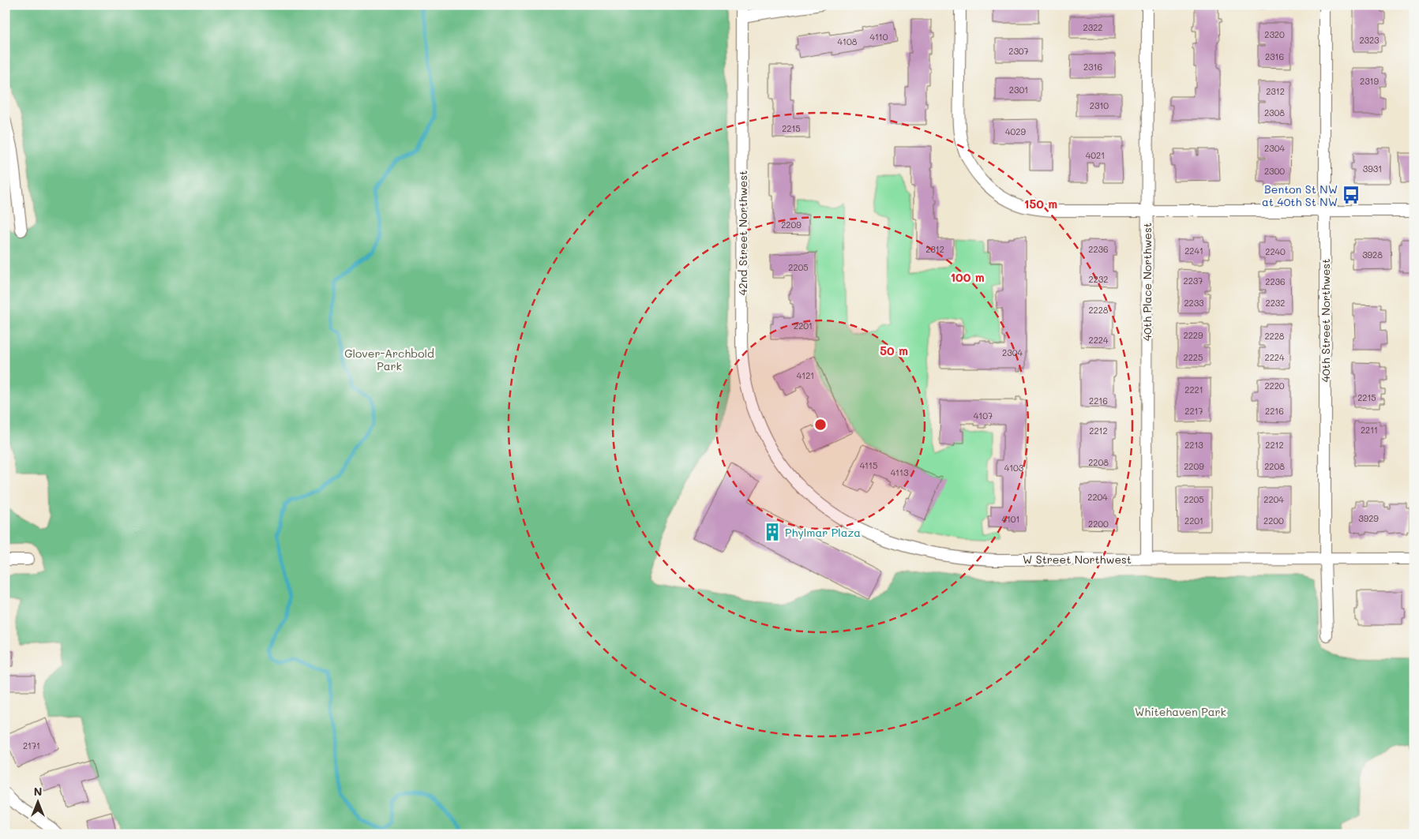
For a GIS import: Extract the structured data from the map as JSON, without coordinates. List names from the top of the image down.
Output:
{
  "streets": {
    "street": [
      "42nd Street Northwest",
      "40th Place Northwest",
      "40th Street Northwest",
      "W Street Northwest"
    ]
  },
  "crossings": [
    ["42nd Street Northwest", "W Street Northwest"],
    ["40th Place Northwest", "W Street Northwest"],
    ["40th Street Northwest", "W Street Northwest"]
  ],
  "parks": ["Glover-Archbold Park", "Whitehaven Park"],
  "places": {
    "bus stop": ["Benton St NW at 40th St NW"],
    "building": ["Phylmar Plaza"]
  },
  "house_numbers": [
    "2322",
    "2320",
    "4110",
    "2323",
    "4108",
    "2307",
    "2316",
    "2316",
    "2319",
    "2301",
    "2312",
    "2310",
    "2308",
    "2215",
    "4029",
    "2304",
    "4021",
    "3931",
    "2300",
    "2209",
    "2312",
    "2236",
    "2241",
    "2240",
    "3928",
    "2205",
    "2232",
    "2237",
    "2236",
    "2233",
    "2232",
    "2228",
    "2201",
    "2229",
    "2228",
    "2224",
    "2304",
    "2225",
    "2224",
    "4121",
    "2220",
    "2221",
    "2215",
    "2216",
    "2217",
    "2216",
    "4107",
    "2211",
    "2212",
    "2213",
    "2212",
    "2208",
    "4115",
    "2209",
    "2208",
    "4103",
    "4113",
    "2204",
    "2205",
    "2204",
    "3929",
    "4101",
    "2201",
    "2200",
    "2200",
    "2171"
  ],
  "north": "top",
  "rings": ["150 m", "100 m", "50 m"]
}
